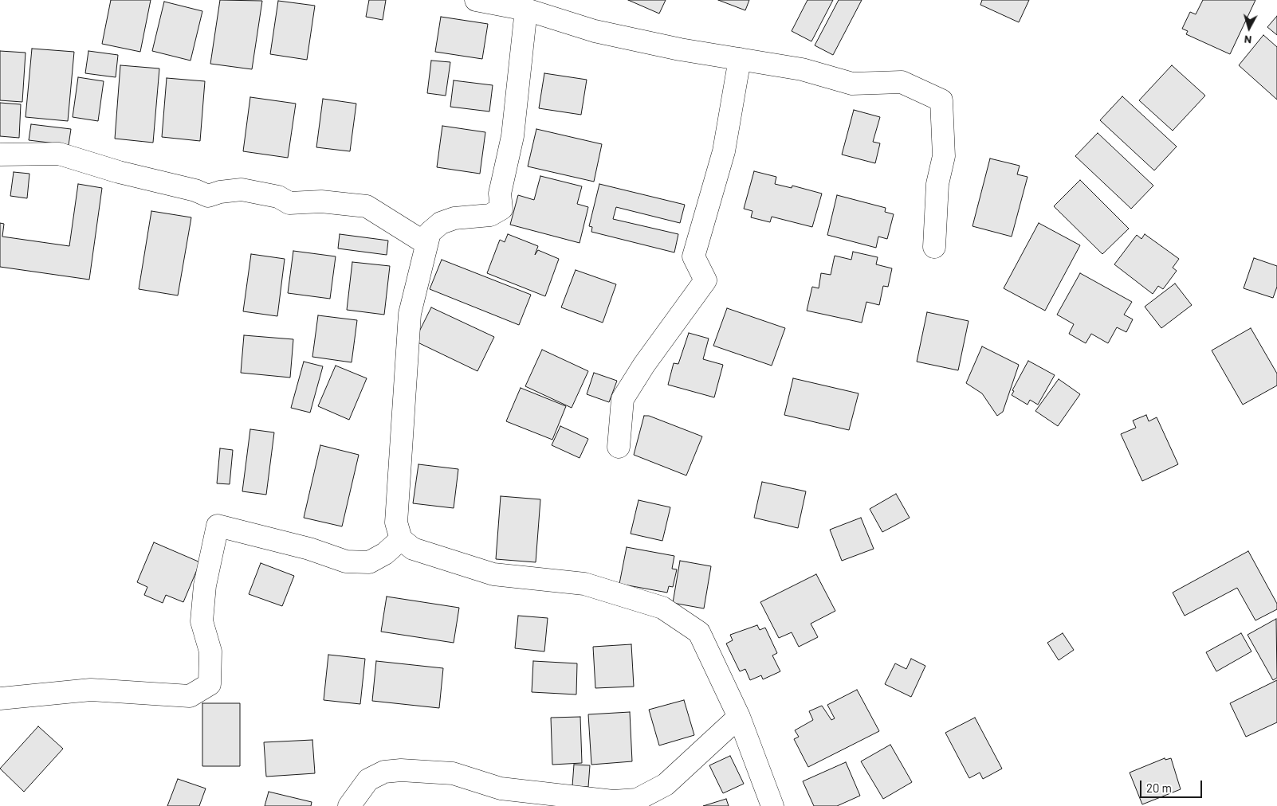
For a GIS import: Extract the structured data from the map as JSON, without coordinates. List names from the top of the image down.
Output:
{
  "scale_bar": "20 m",
  "north": "bottom"
}
